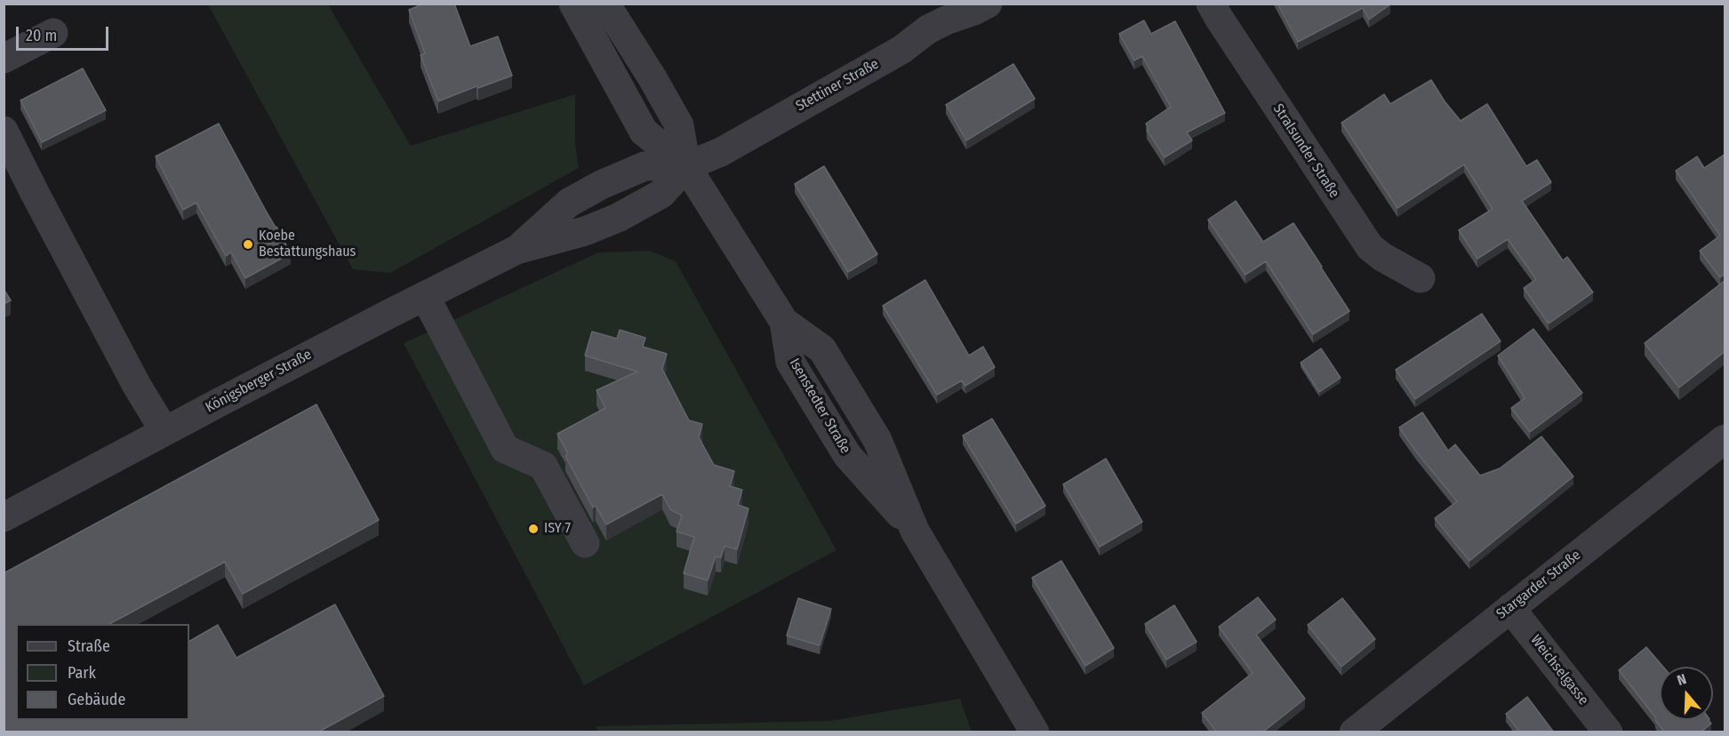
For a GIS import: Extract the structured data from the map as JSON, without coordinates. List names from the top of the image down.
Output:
{
  "streets": {
    "street": [
      "Stettiner Straße",
      "Stralsunder Straße",
      "Königsberger Straße",
      "Isenstedter Straße",
      "Stargarder Straße",
      "Weichselgasse"
    ]
  },
  "crossings": [
    ["Stettiner Straße", "Königsberger Straße"],
    ["Stettiner Straße", "Isenstedter Straße"],
    ["Königsberger Straße", "Isenstedter Straße"],
    ["Stargarder Straße", "Weichselgasse"]
  ],
  "places": ["Koebe Bestattungshaus", "ISY 7"],
  "legend": ["Straße", "Park", "Gebäude"],
  "scale_bar": "20 m",
  "north": "top"
}
